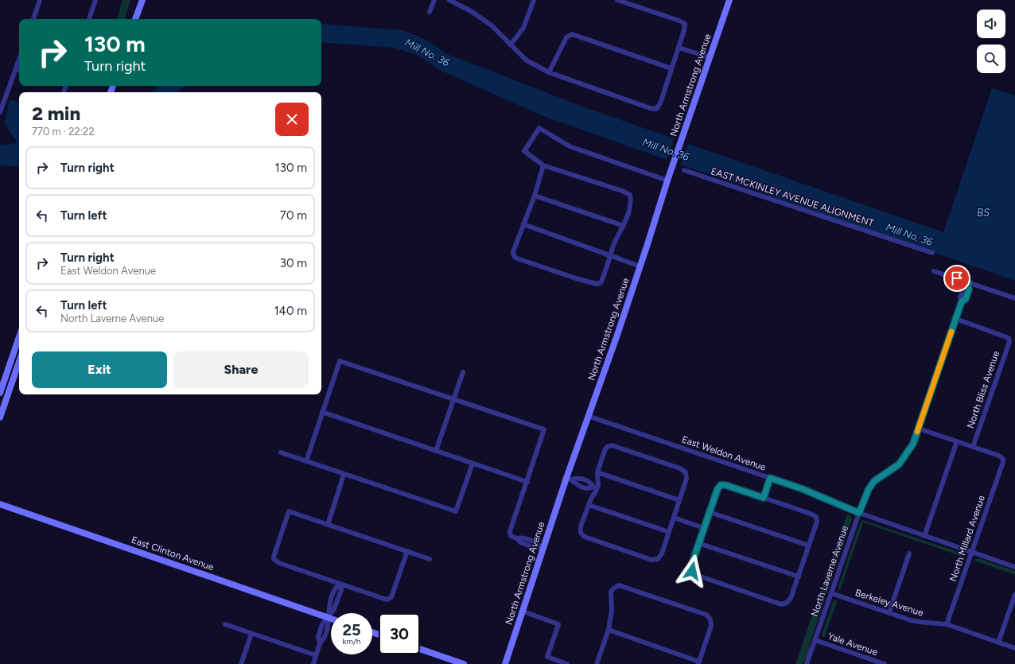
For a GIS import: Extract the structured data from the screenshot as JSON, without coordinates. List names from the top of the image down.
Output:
{
  "streets": {
    "street": [
      "North Armstrong Avenue",
      "EAST MCKINLEY AVENUE ALIGNMENT",
      "North Bliss Avenue",
      "East Weldon Avenue",
      "North Millard Avenue",
      "East Clinton Avenue",
      "North Laverne Avenue",
      "Berkeley Avenue",
      "Yale Avenue"
    ]
  },
  "crossings": [
    ["North Armstrong Avenue", "East Weldon Avenue"],
    ["North Bliss Avenue", "North Millard Avenue"],
    ["North Bliss Avenue", "North Laverne Avenue"],
    ["East Weldon Avenue", "North Millard Avenue"],
    ["East Weldon Avenue", "North Laverne Avenue"],
    ["North Millard Avenue", "Berkeley Avenue"],
    ["North Laverne Avenue", "Berkeley Avenue"],
    ["North Laverne Avenue", "Yale Avenue"]
  ],
  "water": ["Mill No. 36", "BS"],
  "page": {
    "turn": ["130 m", "Turn right"],
    "heading": ["2 min", "770 m · 22:22"],
    "list": [
      {
        "name": "Turn right",
        "value": "130 m"
      },
      {
        "name": "Turn left",
        "value": "70 m"
      },
      {
        "name": "Turn right",
        "note": "East Weldon Avenue",
        "value": "30 m"
      },
      {
        "name": "Turn left",
        "note": "North Laverne Avenue",
        "value": "140 m"
      }
    ],
    "buttons": ["Exit", "Share"],
    "speed": "25 km/h",
    "limit": "30"
  }
}
